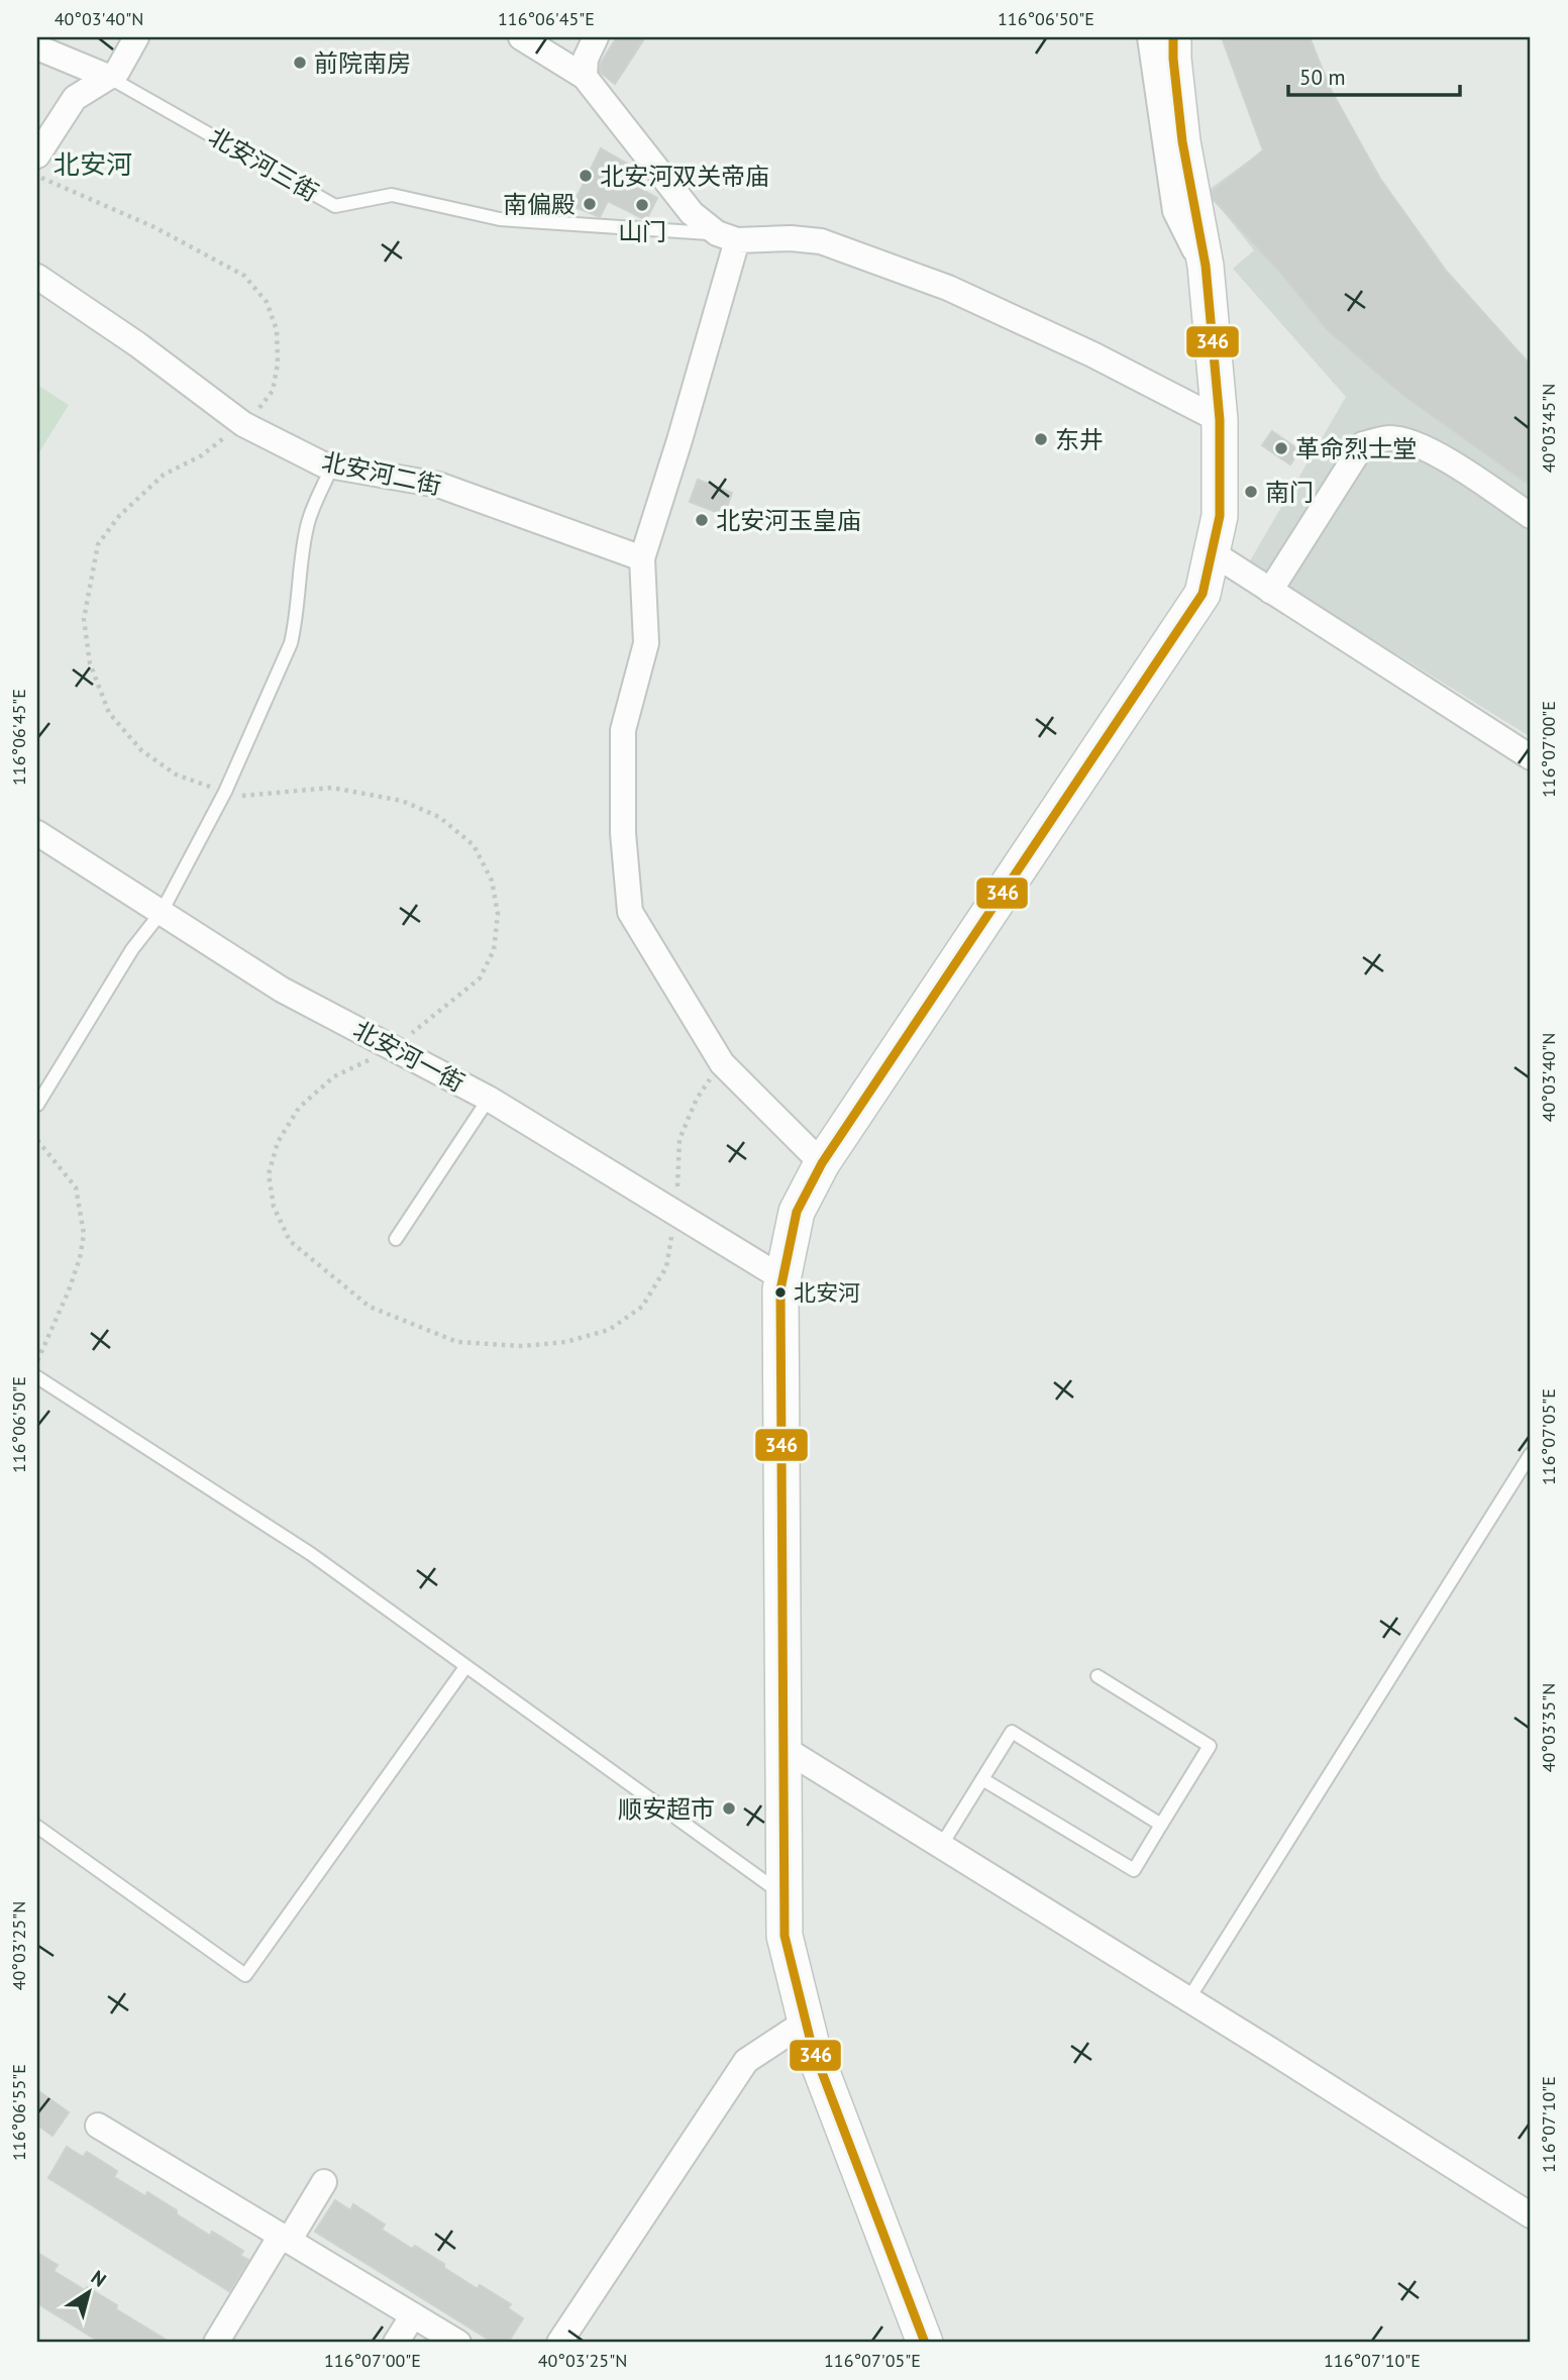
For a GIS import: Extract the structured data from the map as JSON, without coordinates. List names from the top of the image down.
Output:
{
  "streets": {
    "street": ["北安河三街", "北安河二街", "北安河一街"]
  },
  "districts": ["北安河"],
  "places": [
    "前院南房",
    "北安河双关帝庙",
    "南偏殿",
    "山门",
    "东井",
    "革命烈士堂",
    "南门",
    "北安河玉皇庙",
    "北安河",
    "顺安超市"
  ],
  "lines": ["transit line 346"],
  "scale_bar": "50 m",
  "north": "top right",
  "coordinates": [
    "40°03'40\"N",
    "116°06'45\"E",
    "116°06'50\"E",
    "40°03'45\"N",
    "116°07'00\"E",
    "116°07'05\"E",
    "40°03'35\"N",
    "40°03'25\"N",
    "116°06'55\"E",
    "116°07'10\"E"
  ]
}
